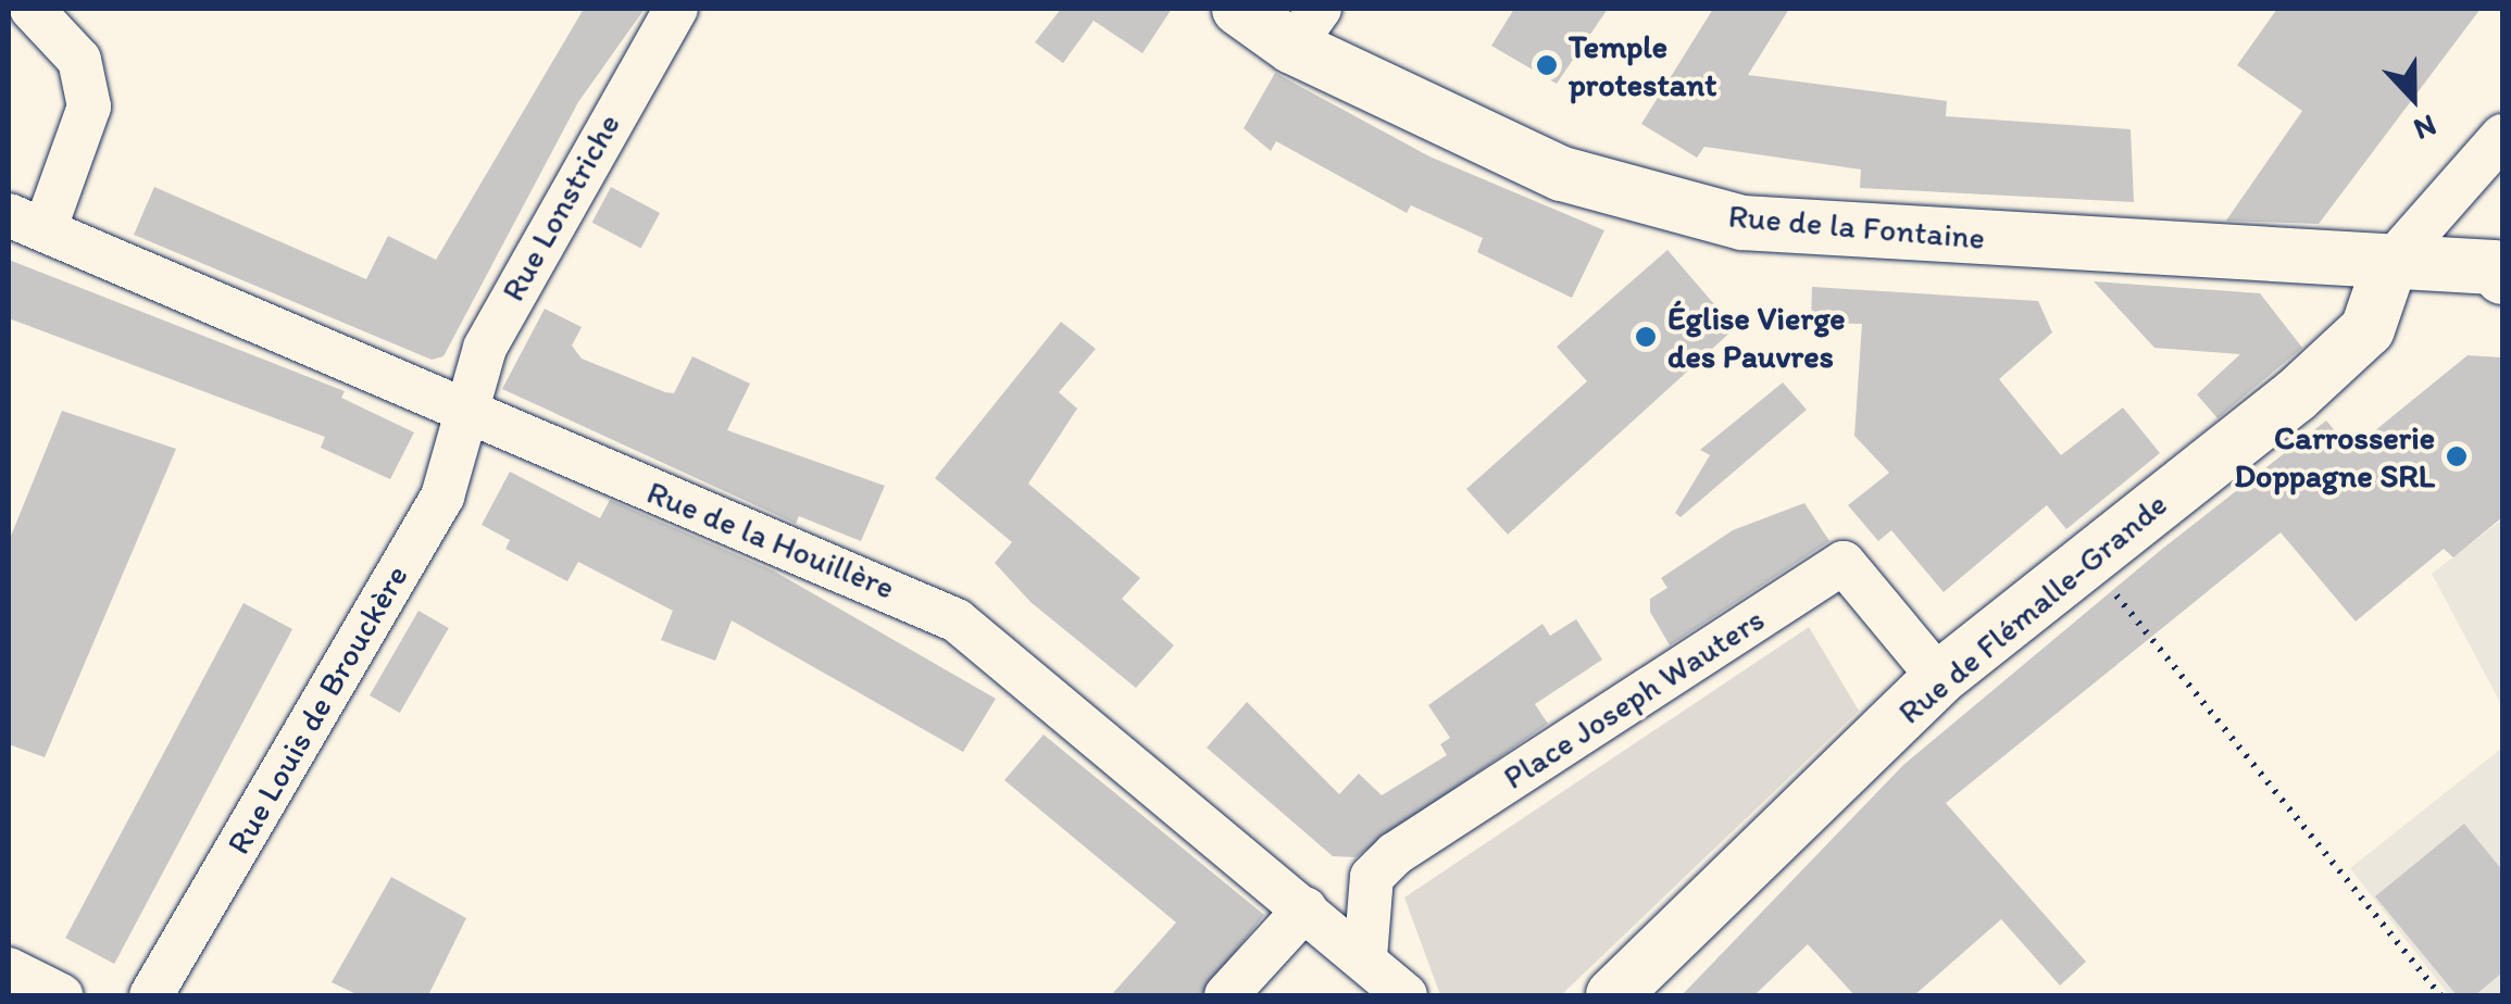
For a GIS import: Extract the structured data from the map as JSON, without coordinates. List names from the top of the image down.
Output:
{
  "streets": {
    "street": [
      "Rue Lonstriche",
      "Rue de la Fontaine",
      "Rue de la Houillère",
      "Rue de Flémalle-Grande",
      "Place Joseph Wauters",
      "Rue Louis de Brouckère"
    ]
  },
  "crossings": [
    ["Rue Lonstriche", "Rue de la Houillère"],
    ["Rue Lonstriche", "Rue Louis de Brouckère"],
    ["Rue de la Fontaine", "Rue de Flémalle-Grande"],
    ["Rue de la Houillère", "Place Joseph Wauters"],
    ["Rue de la Houillère", "Rue Louis de Brouckère"],
    ["Rue de Flémalle-Grande", "Place Joseph Wauters"]
  ],
  "places": ["Temple protestant", "Église Vierge des Pauvres", "Carrosserie Doppagne SRL"],
  "north": "bottom"
}
